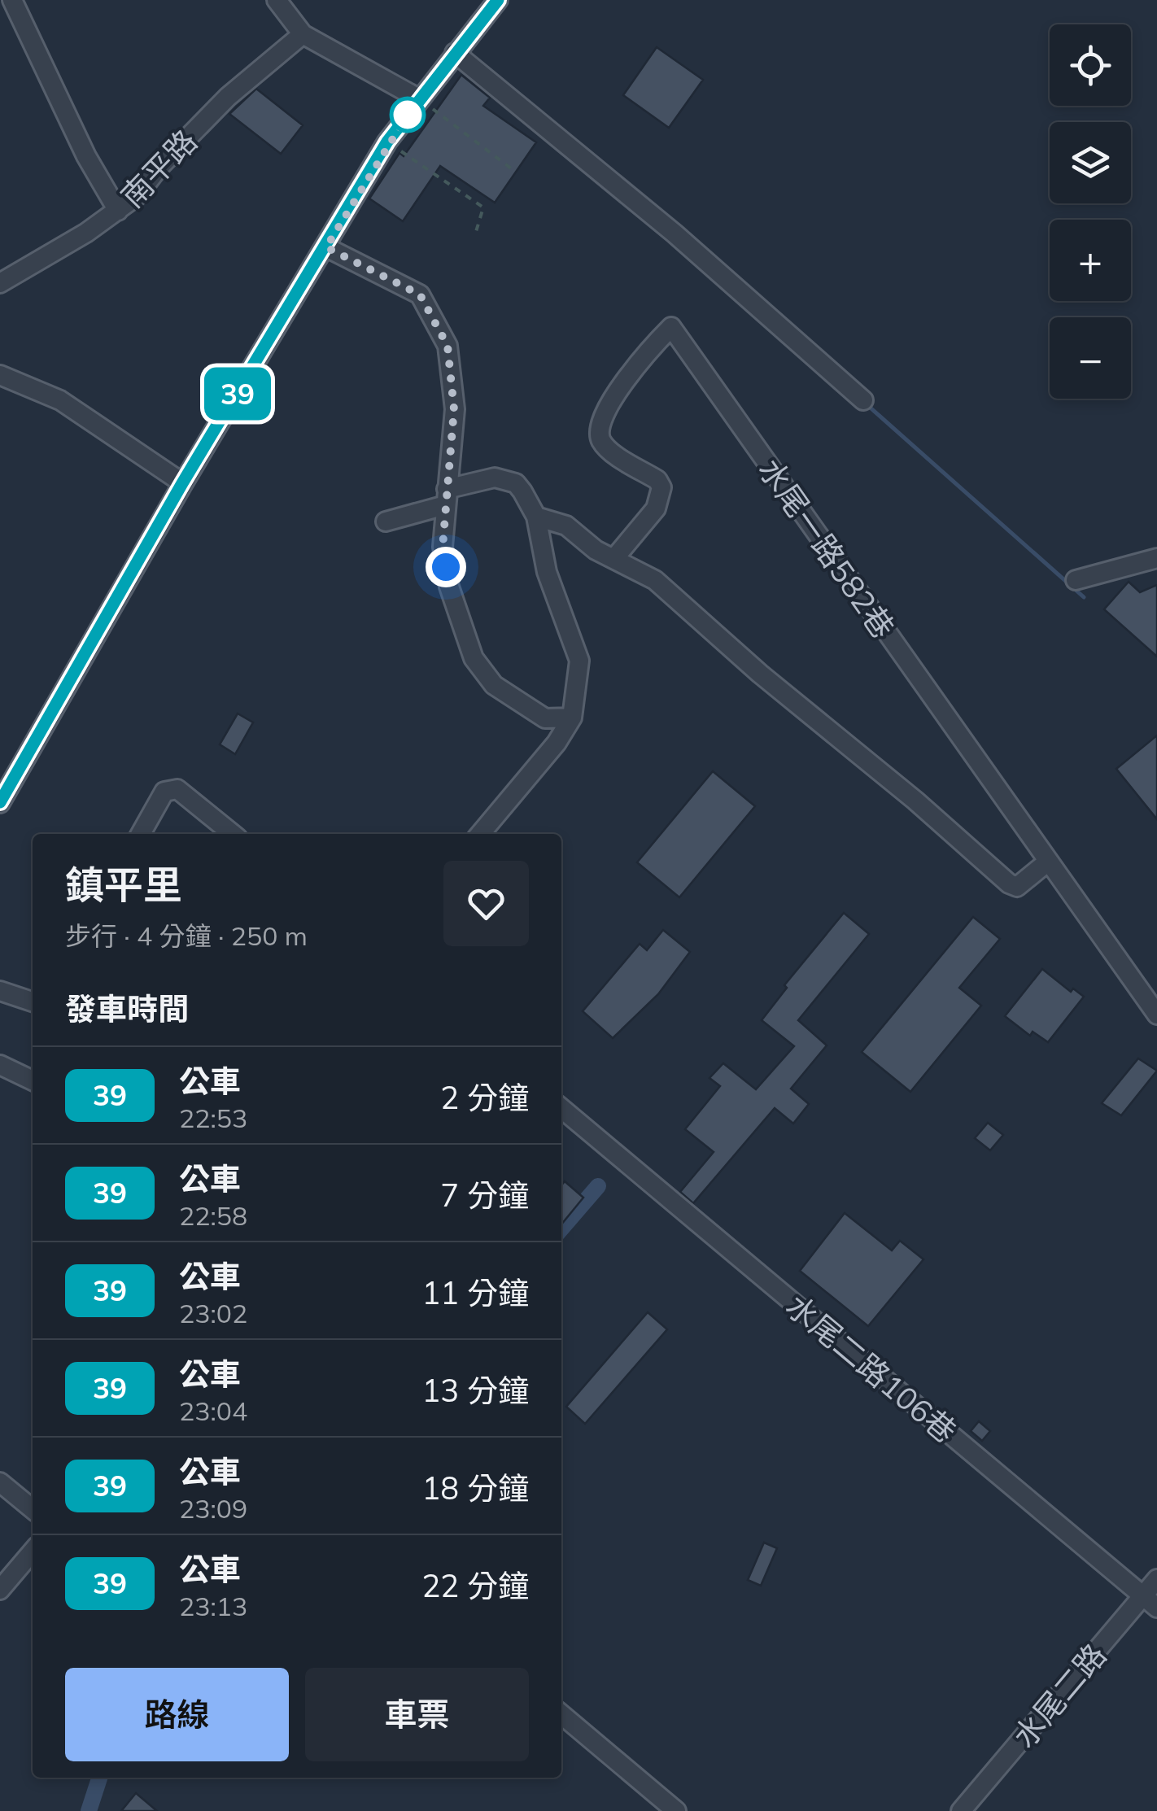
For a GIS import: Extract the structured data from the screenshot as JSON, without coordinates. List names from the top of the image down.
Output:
{
  "streets": {
    "street": [
      "南平路",
      "水尾一路582巷",
      "水尾二路106巷",
      "水尾二路"
    ]
  },
  "crossings": [
    ["水尾二路106巷", "水尾二路"]
  ],
  "lines": ["bus line 39"],
  "page": {
    "on_map": "39",
    "map_buttons": ["+", "−"],
    "heading": [
      ["鎮平里", "步行 · 4 分鐘 · 250 m"],
      "發車時間"
    ],
    "list": [
      {
        "mark": "39",
        "name": "公車",
        "note": "22:53",
        "value": "2 分鐘"
      },
      {
        "mark": "39",
        "name": "公車",
        "note": "22:58",
        "value": "7 分鐘"
      },
      {
        "mark": "39",
        "name": "公車",
        "note": "23:02",
        "value": "11 分鐘"
      },
      {
        "mark": "39",
        "name": "公車",
        "note": "23:04",
        "value": "13 分鐘"
      },
      {
        "mark": "39",
        "name": "公車",
        "note": "23:09",
        "value": "18 分鐘"
      },
      {
        "mark": "39",
        "name": "公車",
        "note": "23:13",
        "value": "22 分鐘"
      }
    ],
    "buttons": ["路線", "車票"]
  }
}
